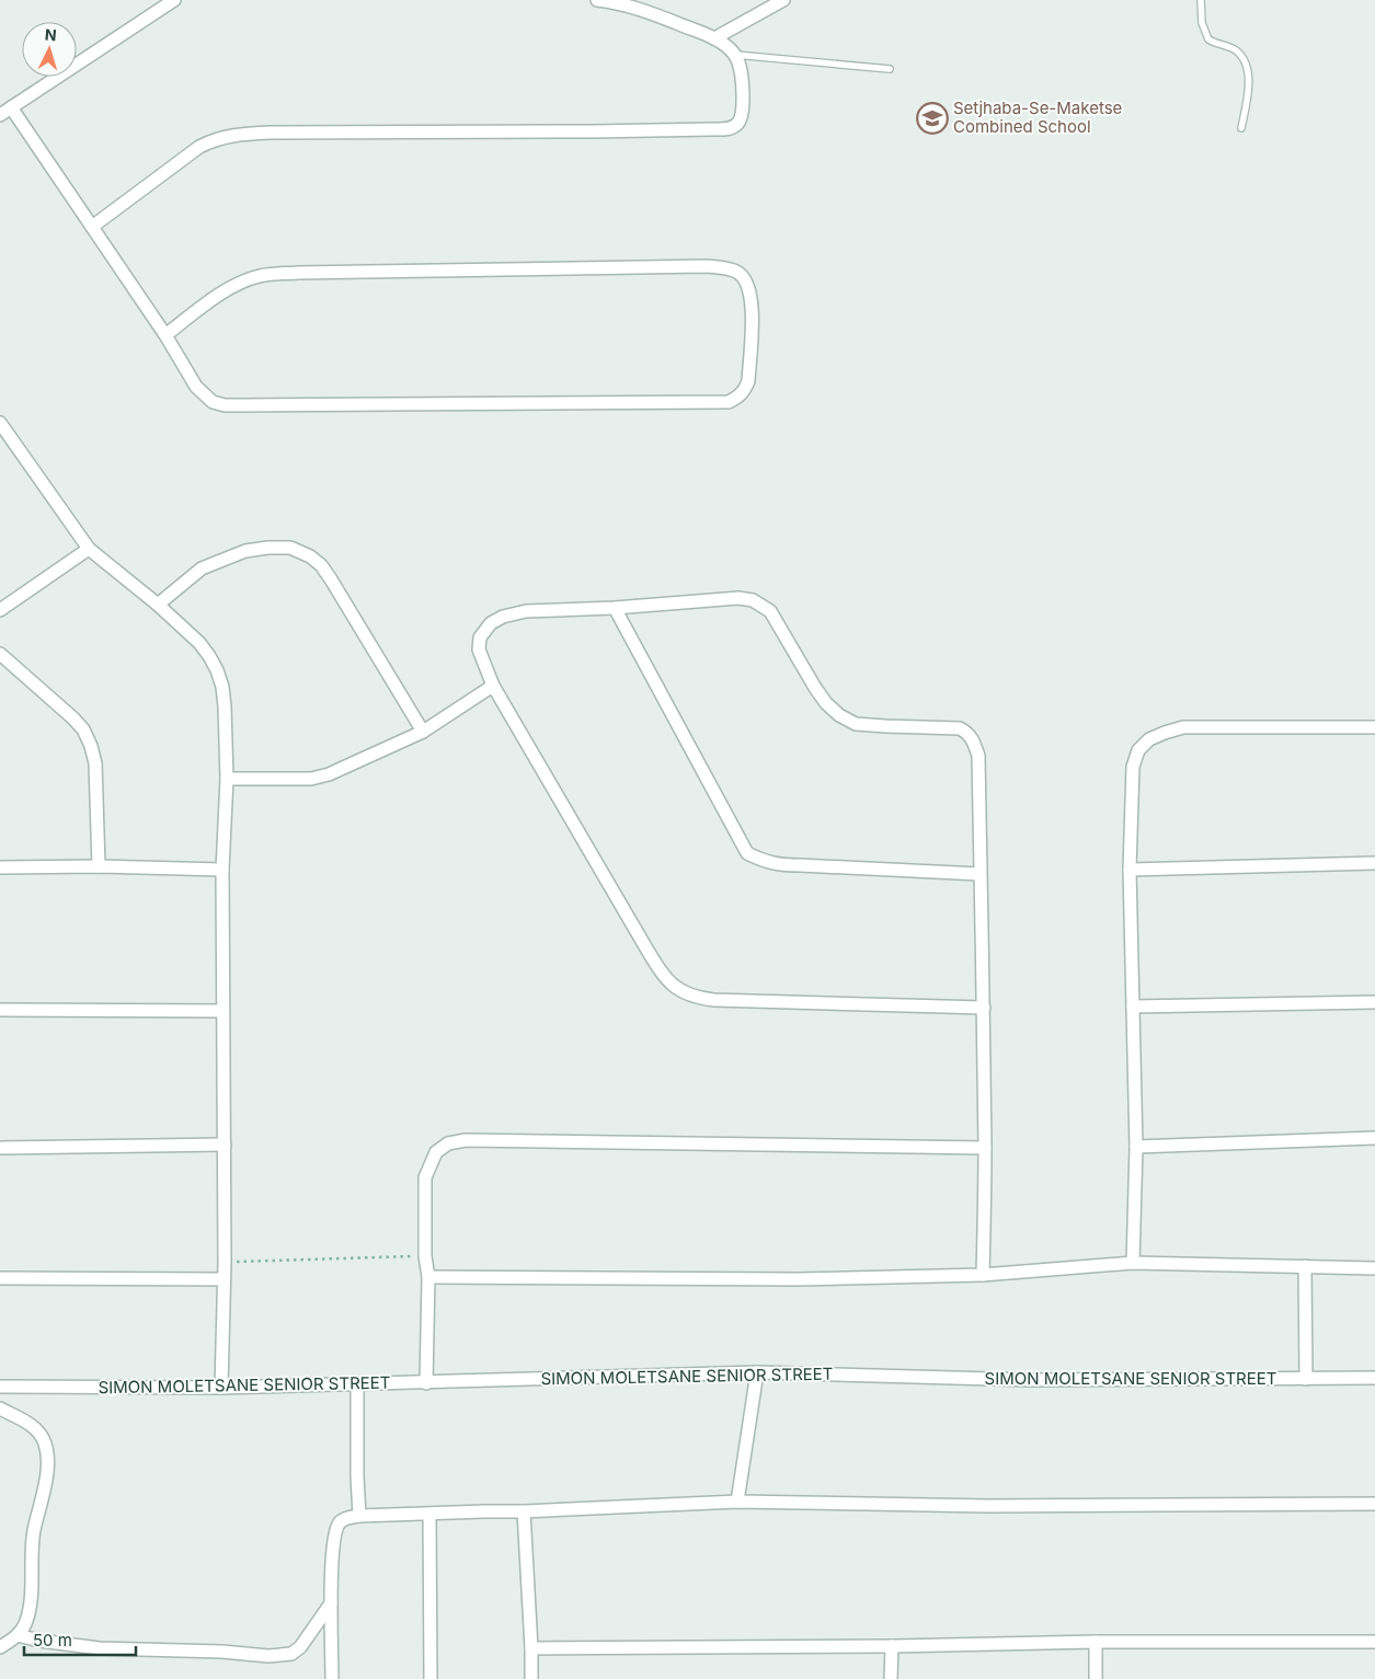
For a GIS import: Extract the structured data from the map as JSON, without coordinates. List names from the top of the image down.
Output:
{
  "streets": {
    "street": ["SIMON MOLETSANE SENIOR STREET"]
  },
  "places": {
    "school or university": ["Setjhaba-Se-Maketse Combined School"]
  },
  "scale_bar": "50 m",
  "north": "top"
}
